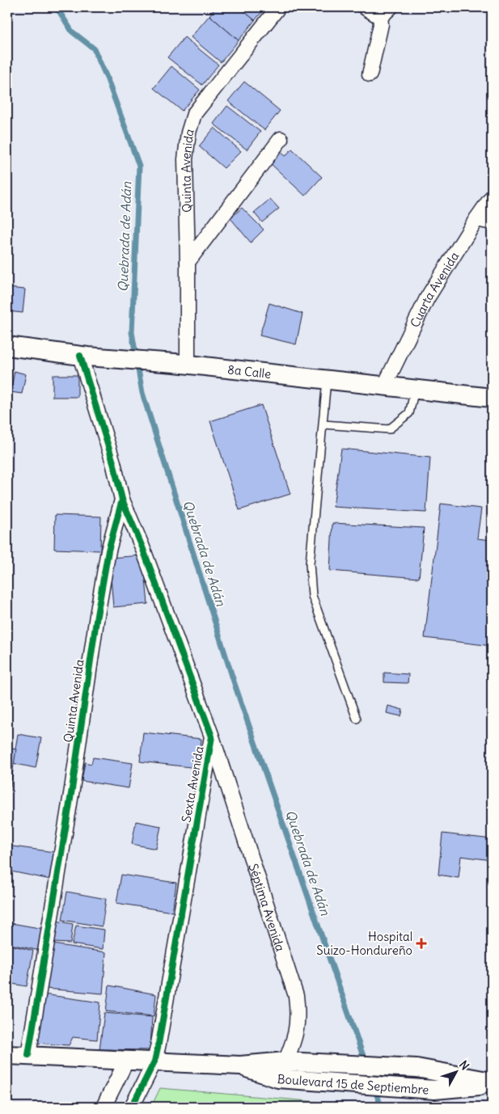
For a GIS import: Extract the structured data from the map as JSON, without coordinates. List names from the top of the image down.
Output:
{
  "streets": {
    "street": [
      "Quinta Avenida",
      "Cuarta Avenida",
      "8a Calle",
      "Sexta Avenida",
      "Séptima Avenida",
      "Boulevard 15 de Septiembre"
    ]
  },
  "crossings": [
    ["Quinta Avenida", "8a Calle"],
    ["Quinta Avenida", "Sexta Avenida"],
    ["Quinta Avenida", "Boulevard 15 de Septiembre"],
    ["Cuarta Avenida", "8a Calle"],
    ["Sexta Avenida", "Séptima Avenida"],
    ["Sexta Avenida", "Boulevard 15 de Septiembre"],
    ["Séptima Avenida", "Boulevard 15 de Septiembre"]
  ],
  "water": ["Quebrada de Adán"],
  "places": {
    "health": ["Hospital Suizo-Hondureño"]
  },
  "north": "top right"
}
